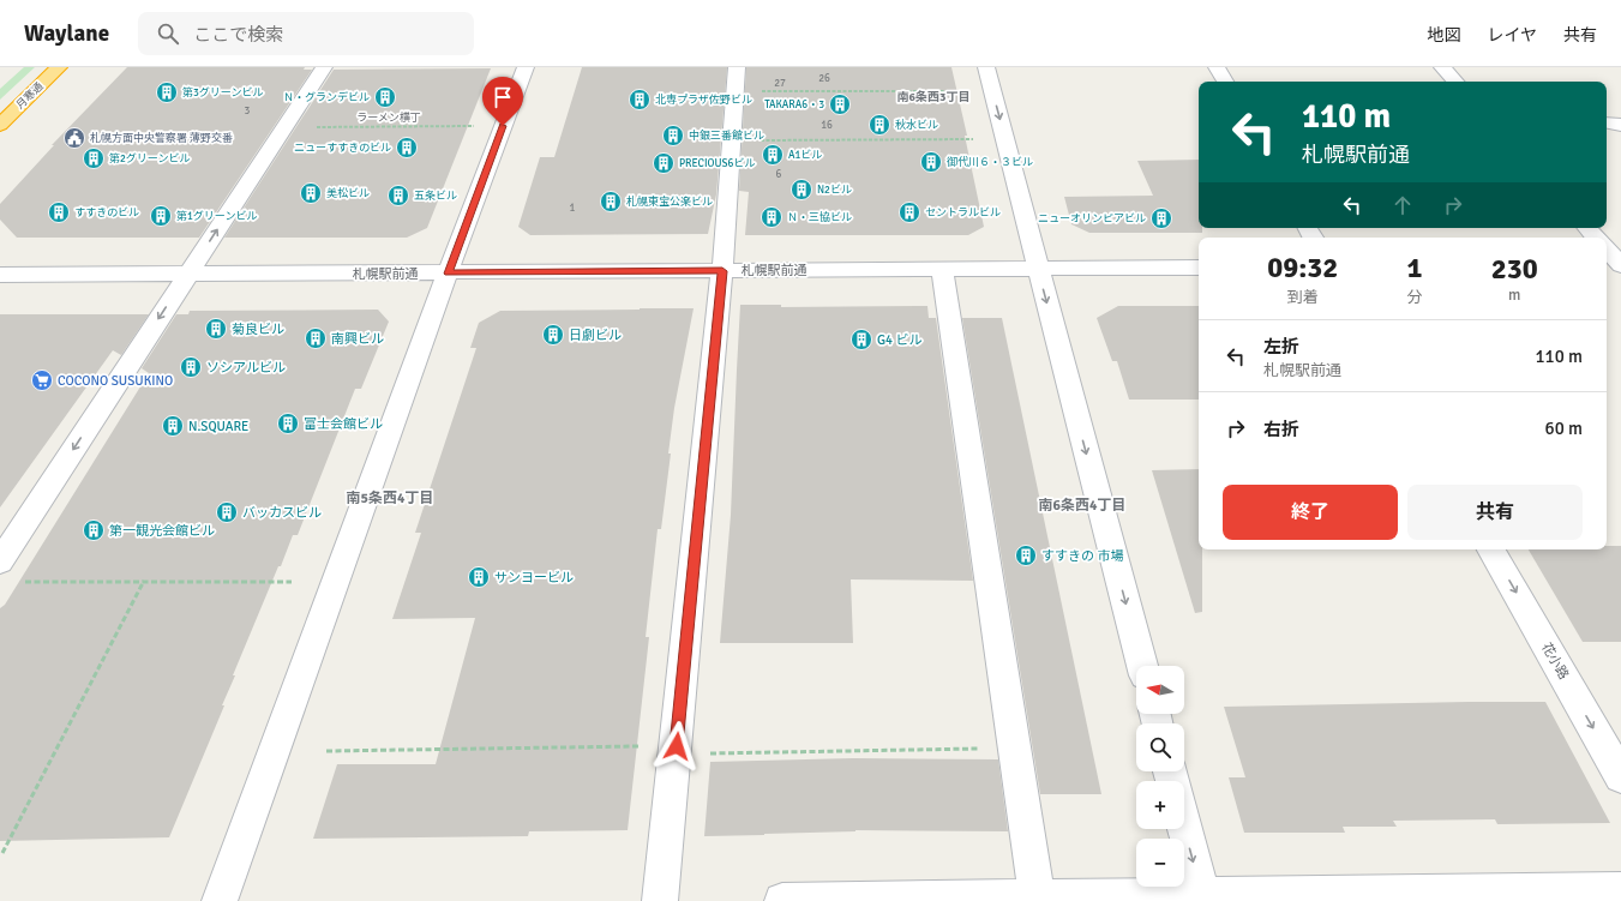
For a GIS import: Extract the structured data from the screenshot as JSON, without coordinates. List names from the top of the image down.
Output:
{
  "streets": {
    "highway": ["月寒通"],
    "street": ["札幌駅前通", "花小路"],
    "path": ["ラーメン横丁"]
  },
  "one_way": ["花小路"],
  "districts": ["南6条西3丁目", "南5条西4丁目", "南6条西4丁目"],
  "places": {
    "building": [
      "第3グリーンビル",
      "Ｎ・グランデビル",
      "北専プラザ佐野ビル",
      "TAKARA6・3",
      "秋水ビル",
      "中銀三番館ビル",
      "ニューすすきのビル",
      "A1ビル",
      "第2グリーンビル",
      "御代川６・３ビル",
      "PRECIOUS6ビル",
      "N2ビル",
      "美松ビル",
      "五条ビル",
      "札幌東宝公楽ビル",
      "すすきのビル",
      "セントラルビル",
      "第1グリーンビル",
      "Ｎ・三協ビル",
      "ニューオリンピアビル",
      "菊良ビル",
      "日劇ビル",
      "南興ビル",
      "G4 ビル",
      "ソシアルビル",
      "富士会館ビル",
      "N.SQUARE",
      "バッカスビル",
      "第一観光会館ビル",
      "すすきの 市場",
      "サンヨービル"
    ],
    "public building": ["札幌方面中央警察署 薄野交番"],
    "supermarket": ["COCONO SUSUKINO"]
  },
  "house_numbers": [
    "26",
    "27",
    "3",
    "16",
    "6",
    "1"
  ],
  "north": "left",
  "page": {
    "header": "Waylane",
    "search": "ここで検索",
    "nav": ["地図", "レイヤ", "共有"],
    "turn": ["110 m", "札幌駅前通"],
    "eta": [
      "09:32",
      "到着",
      "1",
      "分",
      "230",
      "m"
    ],
    "list": [
      {
        "name": "左折",
        "note": "札幌駅前通",
        "value": "110 m"
      },
      {
        "name": "右折",
        "value": "60 m"
      }
    ],
    "buttons": ["終了", "共有"],
    "map_buttons": ["+", "−"]
  }
}
